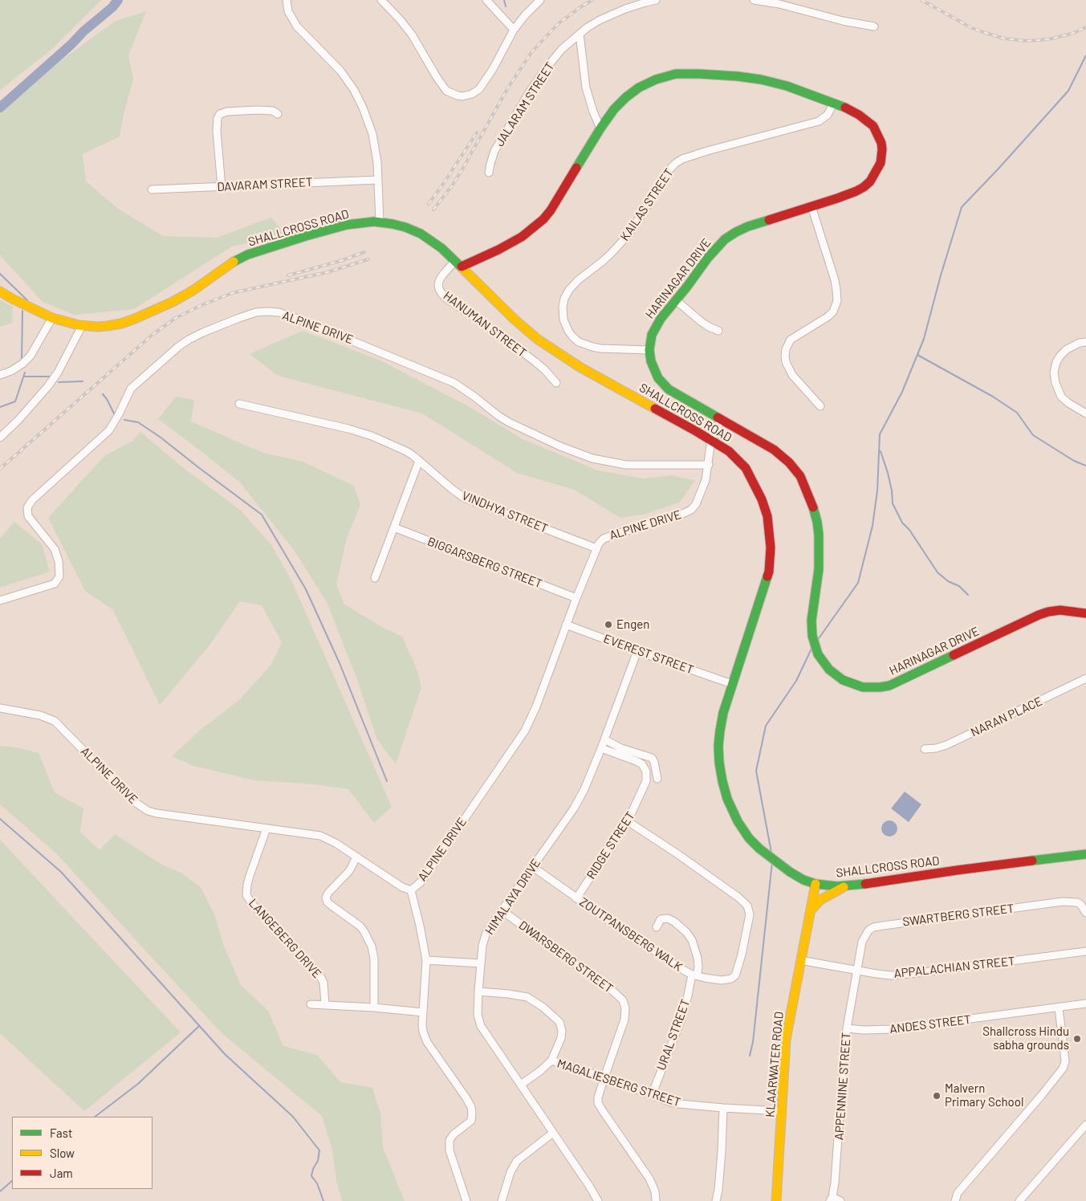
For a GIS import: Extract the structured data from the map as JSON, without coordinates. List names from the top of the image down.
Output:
{
  "streets": {
    "street": [
      "JALARAM STREET",
      "DAVARAM STREET",
      "KAILAS STREET",
      "SHALLCROSS ROAD",
      "HARINAGAR DRIVE",
      "HANUMAN STREET",
      "ALPINE DRIVE",
      "VINDHYA STREET",
      "BIGGARSBERG STREET",
      "EVEREST STREET",
      "NARAN PLACE",
      "RIDGE STREET",
      "HIMALAYA DRIVE",
      "SWARTBERG STREET",
      "ZOUTPANSBERG WALK",
      "LANGEBERG DRIVE",
      "DWARSBERG STREET",
      "APPALACHIAN STREET",
      "ANDES STREET",
      "URAL STREET",
      "KLAARWATER ROAD",
      "MAGALIESBERG STREET",
      "APPENNINE STREET"
    ]
  },
  "crossings": [
    ["KAILAS STREET", "HARINAGAR DRIVE"],
    ["SHALLCROSS ROAD", "HARINAGAR DRIVE"],
    ["SHALLCROSS ROAD", "HANUMAN STREET"],
    ["SHALLCROSS ROAD", "ALPINE DRIVE"],
    ["SHALLCROSS ROAD", "EVEREST STREET"],
    ["SHALLCROSS ROAD", "KLAARWATER ROAD"],
    ["HARINAGAR DRIVE", "HANUMAN STREET"],
    ["HARINAGAR DRIVE", "ALPINE DRIVE"],
    ["ALPINE DRIVE", "VINDHYA STREET"],
    ["ALPINE DRIVE", "BIGGARSBERG STREET"],
    ["ALPINE DRIVE", "EVEREST STREET"],
    ["ALPINE DRIVE", "LANGEBERG DRIVE"],
    ["EVEREST STREET", "HIMALAYA DRIVE"],
    ["RIDGE STREET", "HIMALAYA DRIVE"],
    ["RIDGE STREET", "ZOUTPANSBERG WALK"],
    ["HIMALAYA DRIVE", "ZOUTPANSBERG WALK"],
    ["HIMALAYA DRIVE", "DWARSBERG STREET"],
    ["SWARTBERG STREET", "APPALACHIAN STREET"],
    ["SWARTBERG STREET", "APPENNINE STREET"],
    ["ZOUTPANSBERG WALK", "URAL STREET"],
    ["DWARSBERG STREET", "MAGALIESBERG STREET"],
    ["APPALACHIAN STREET", "KLAARWATER ROAD"],
    ["APPALACHIAN STREET", "APPENNINE STREET"],
    ["ANDES STREET", "APPENNINE STREET"],
    ["URAL STREET", "MAGALIESBERG STREET"],
    ["KLAARWATER ROAD", "MAGALIESBERG STREET"]
  ],
  "places": ["Engen", "Shallcross Hindu sabha grounds", "Malvern Primary School"],
  "legend": ["Fast", "Slow", "Jam"]
}
